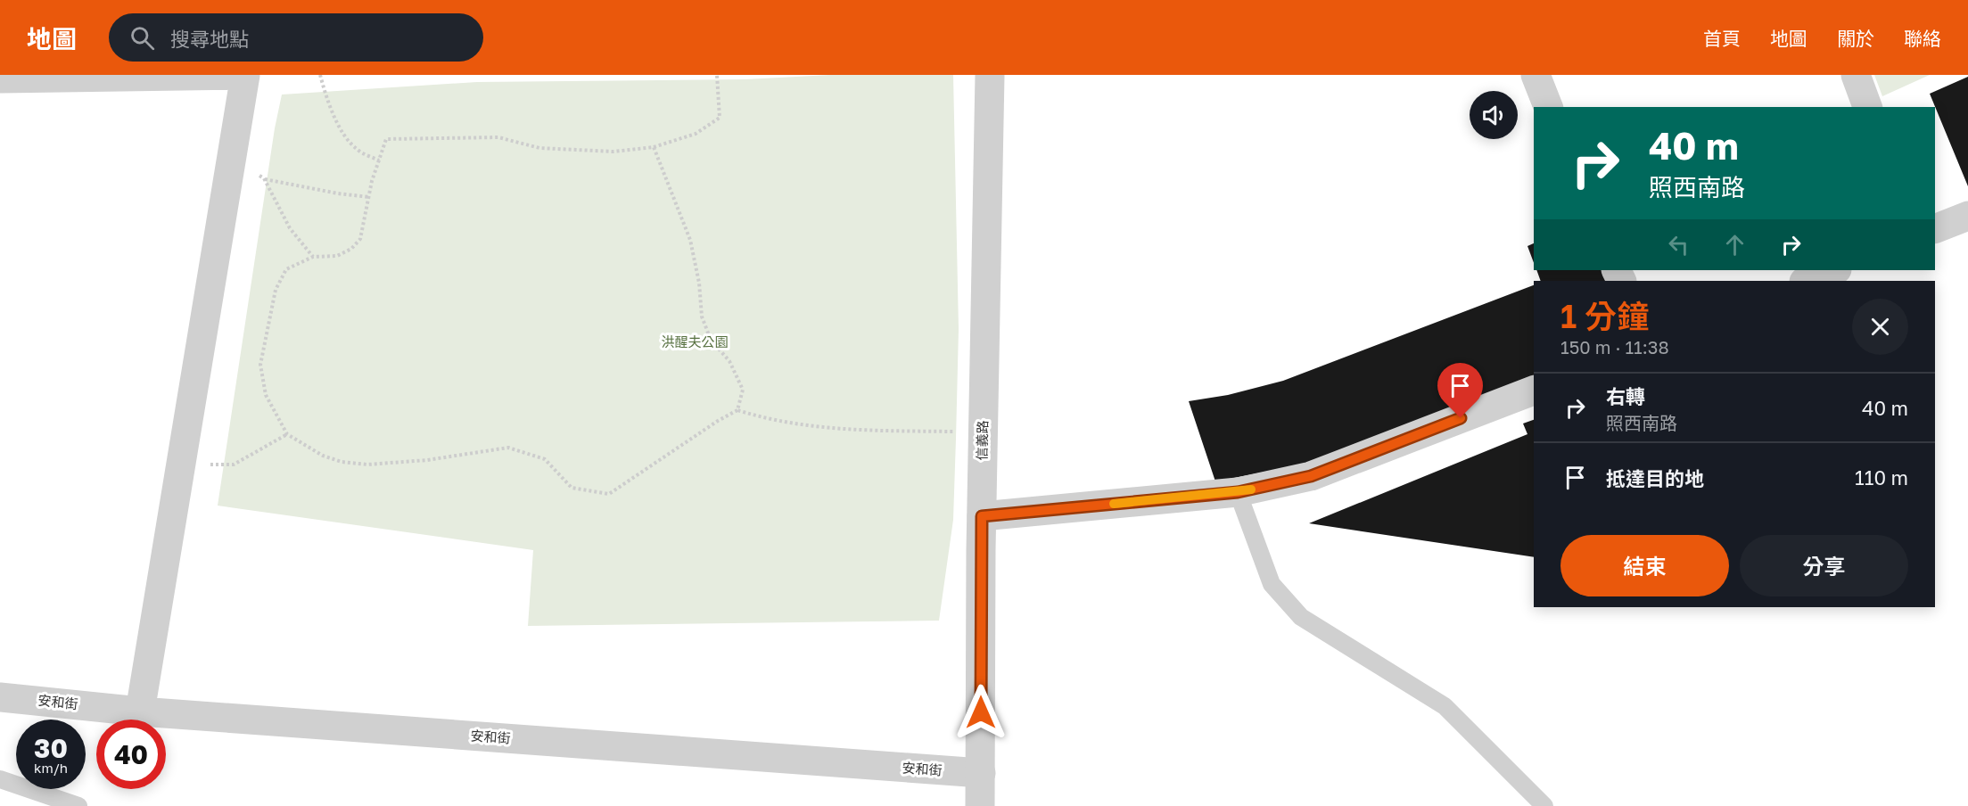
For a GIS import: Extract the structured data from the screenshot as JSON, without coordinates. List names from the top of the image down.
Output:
{
  "streets": {
    "street": ["信義路", "安和街"]
  },
  "crossings": [
    ["信義路", "安和街"]
  ],
  "parks": ["洪醒夫公園"],
  "page": {
    "header": "地圖",
    "search": "搜尋地點",
    "nav": [
      "首頁",
      "地圖",
      "關於",
      "聯絡"
    ],
    "turn": ["40 m", "照西南路"],
    "heading": ["1 分鐘", "150 m · 11:38"],
    "list": [
      {
        "name": "右轉",
        "note": "照西南路",
        "value": "40 m"
      },
      {
        "name": "抵達目的地",
        "value": "110 m"
      }
    ],
    "buttons": ["結束", "分享"],
    "speed": "30 km/h",
    "limit": "40"
  }
}
